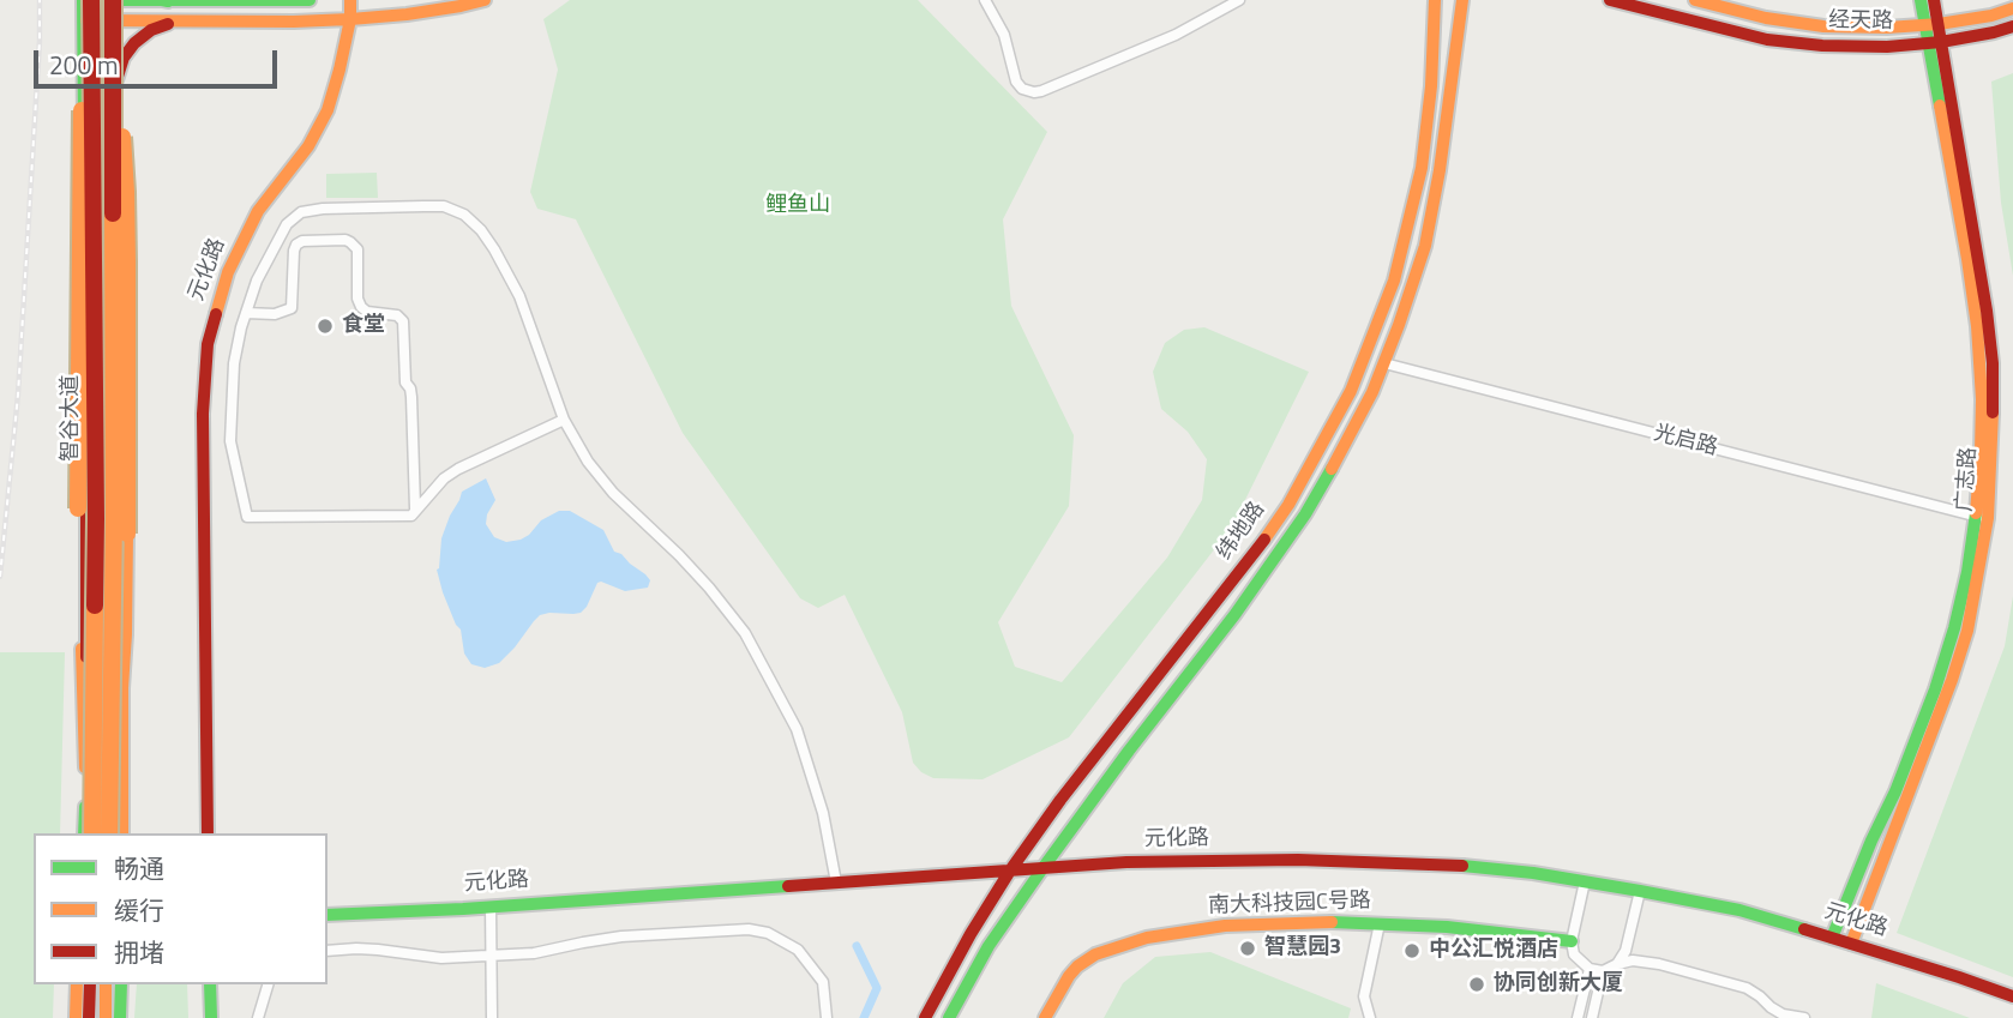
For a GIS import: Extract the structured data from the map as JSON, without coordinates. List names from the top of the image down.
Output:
{
  "streets": {
    "main road": [
      "经天路",
      "元化路",
      "智谷大道",
      "广志路",
      "纬地路",
      "南大科技园C号路"
    ],
    "street": ["光启路"]
  },
  "crossings": [
    ["经天路", "广志路"],
    ["元化路", "广志路"],
    ["元化路", "纬地路"],
    ["光启路", "广志路"],
    ["光启路", "纬地路"]
  ],
  "parks": ["鲤鱼山"],
  "places": [
    "食堂",
    "智慧园3",
    "中公汇悦酒店",
    "协同创新大厦"
  ],
  "legend": ["畅通", "缓行", "拥堵"],
  "scale_bar": "200 m"
}
